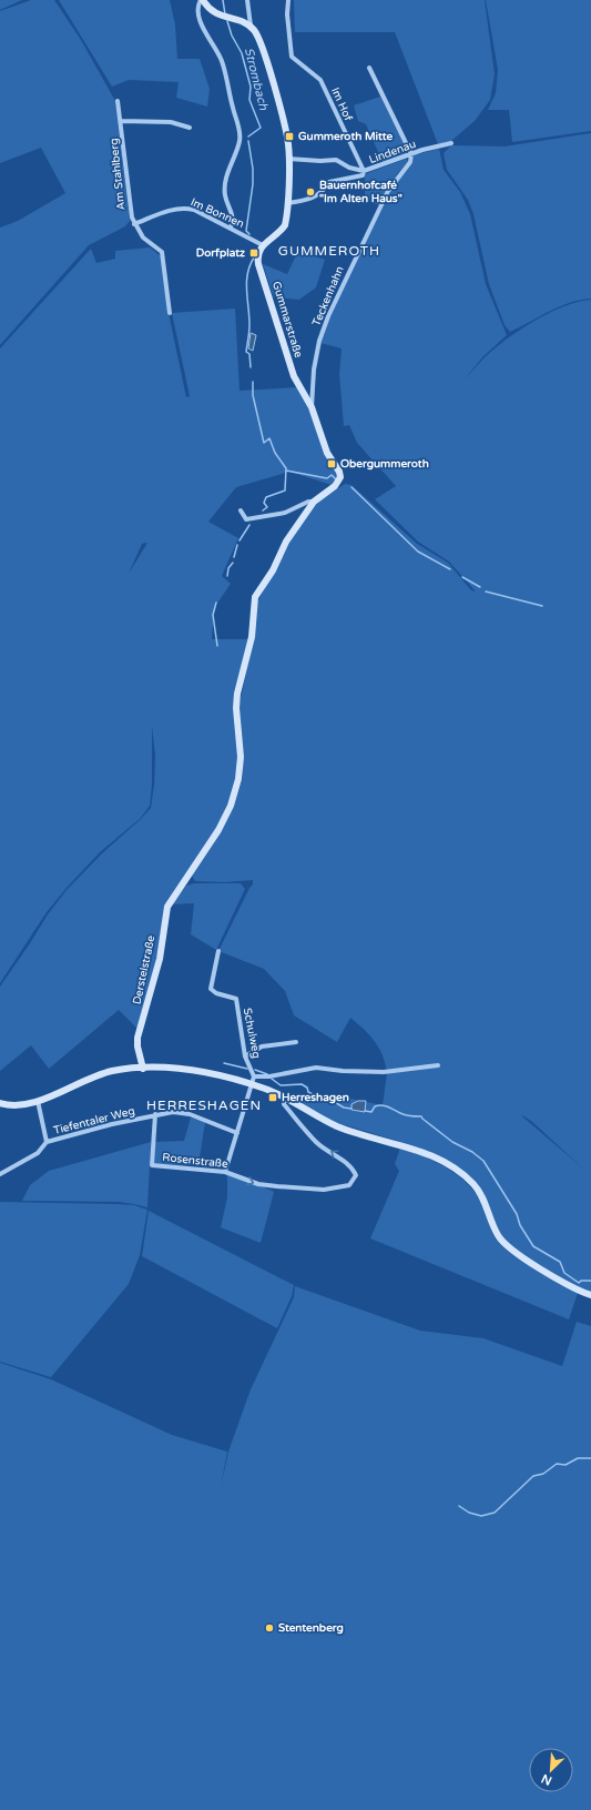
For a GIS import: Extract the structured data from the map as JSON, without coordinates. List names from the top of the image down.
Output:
{
  "streets": {
    "street": [
      "Im Hof",
      "Lindenau",
      "Am Stahlberg",
      "Im Bonnen",
      "Teckenhahn",
      "Gummarstraße",
      "Derstelstraße",
      "Schulweg",
      "Tiefentaler Weg",
      "Rosenstraße"
    ]
  },
  "crossings": [
    ["Im Hof", "Lindenau"],
    ["Lindenau", "Teckenhahn"],
    ["Am Stahlberg", "Im Bonnen"],
    ["Im Bonnen", "Gummarstraße"],
    ["Teckenhahn", "Gummarstraße"],
    ["Gummarstraße", "Derstelstraße"],
    ["Tiefentaler Weg", "Rosenstraße"]
  ],
  "districts": ["GUMMEROTH", "HERRESHAGEN"],
  "water": ["Strombach"],
  "places": {
    "transit": [
      "Gummeroth Mitte",
      "Dorfplatz",
      "Obergummeroth",
      "Herreshagen"
    ],
    "other": ["Bauernhofcafé \"Im Alten Haus\"", "Stentenberg"]
  },
  "north": "bottom left"
}
